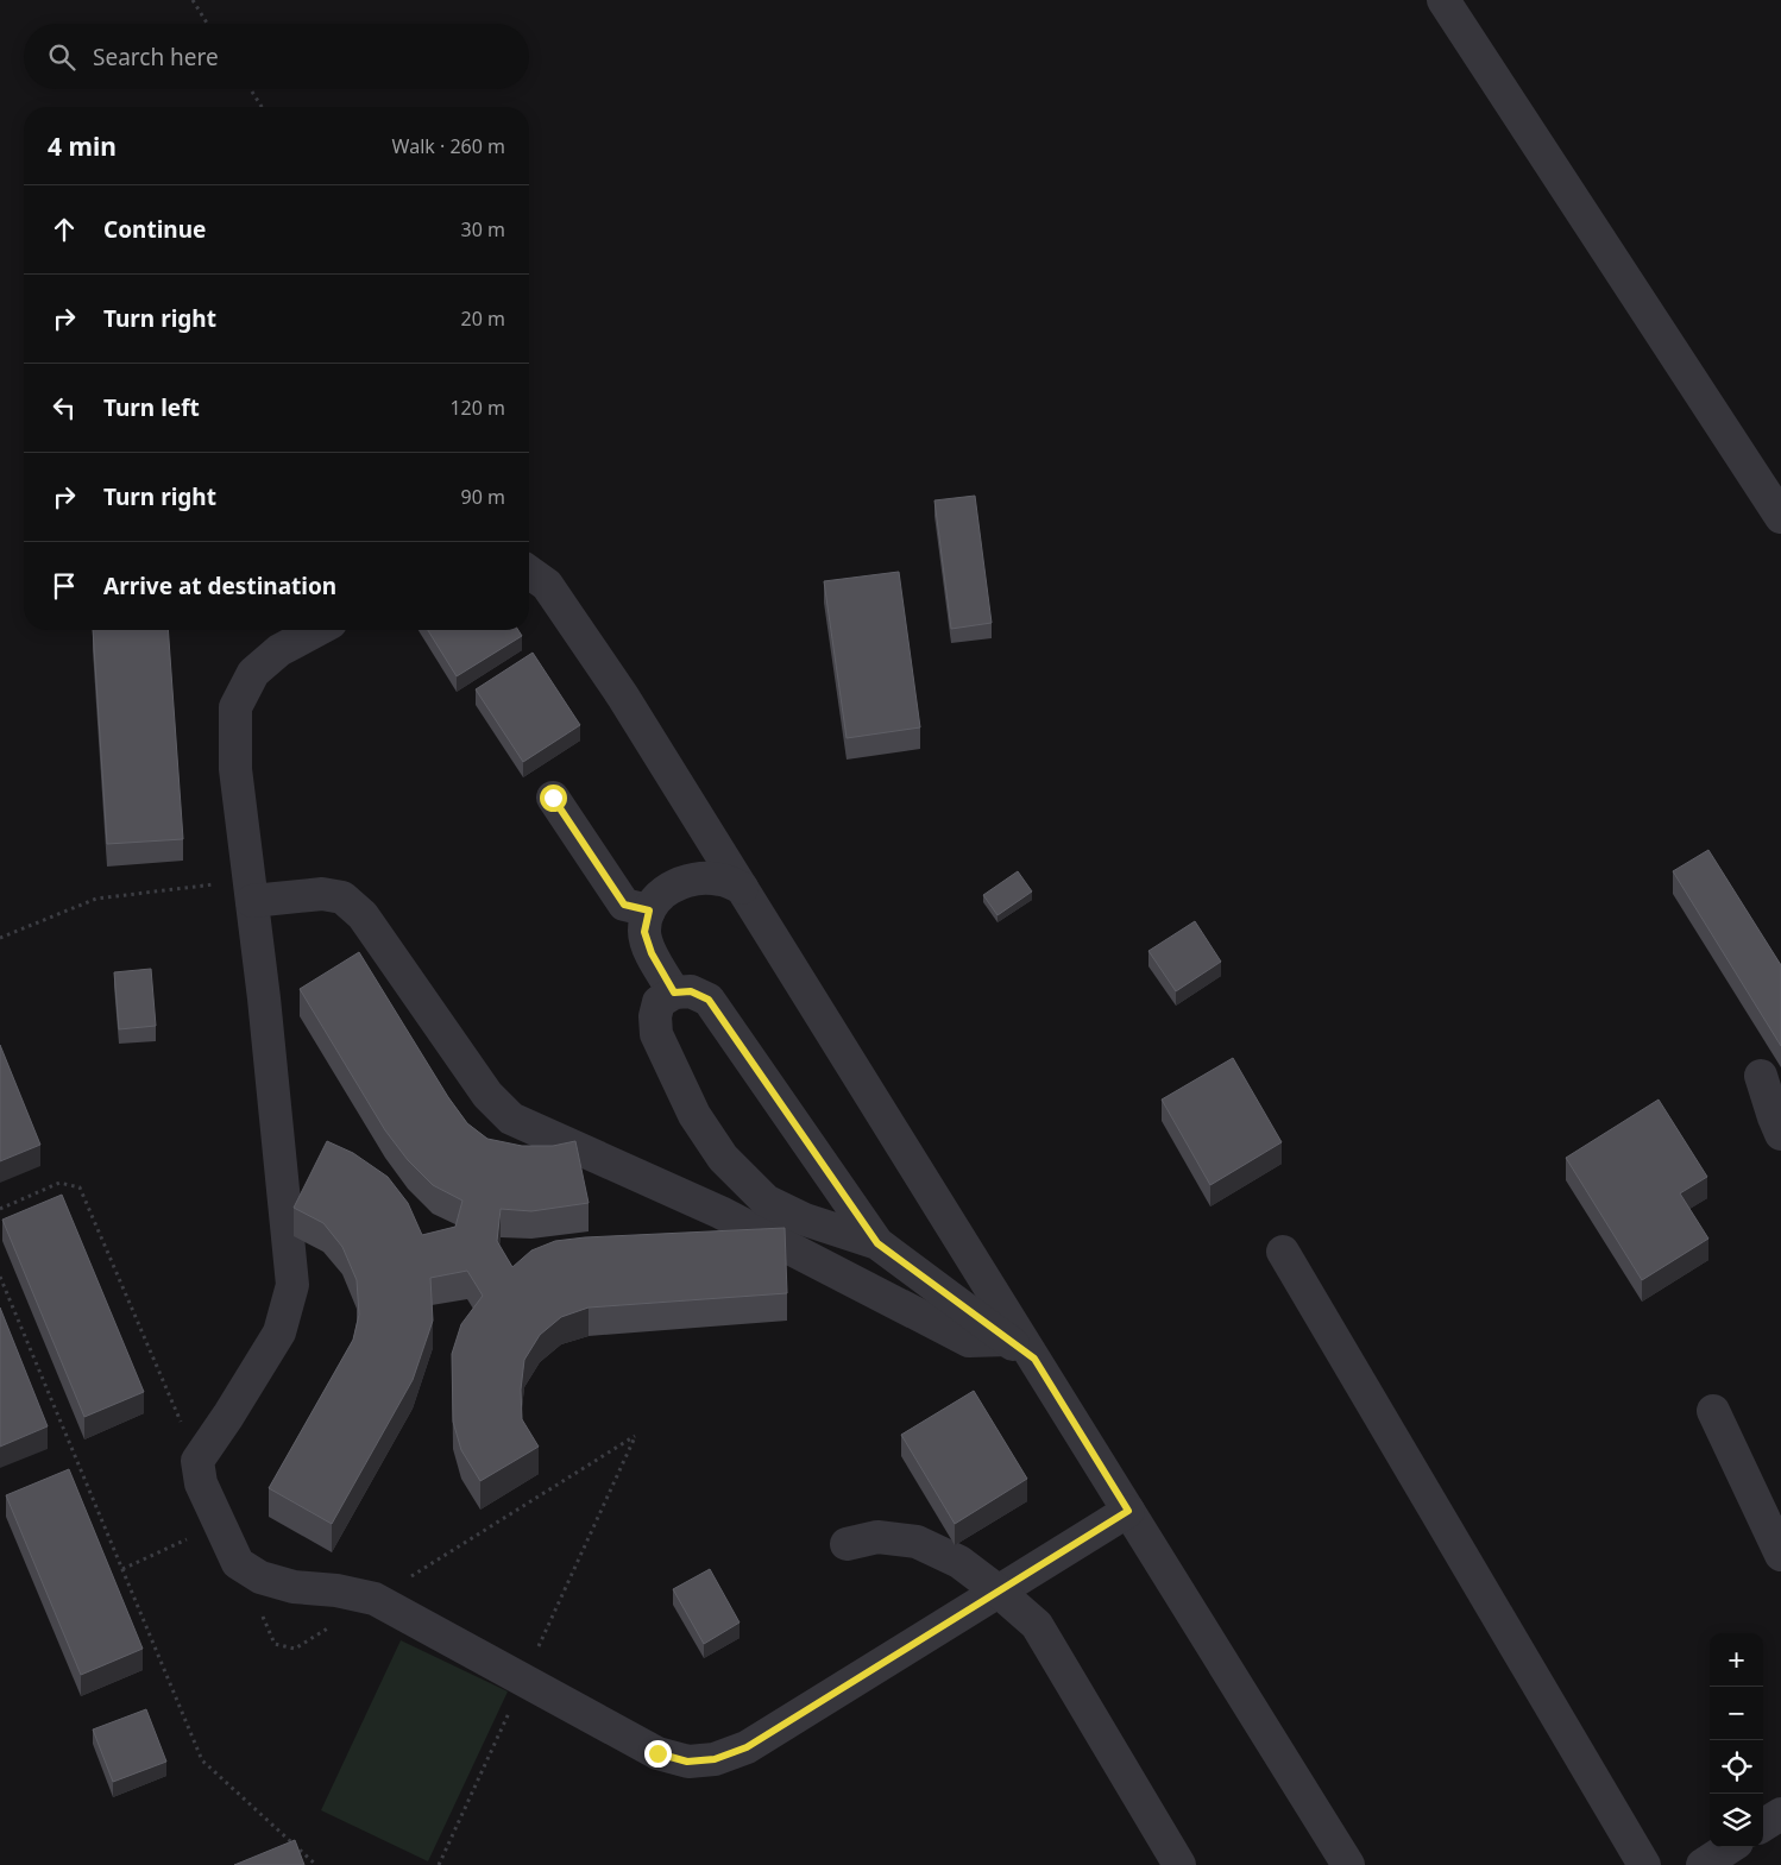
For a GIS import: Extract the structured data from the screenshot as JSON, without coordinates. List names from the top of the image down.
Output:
{
  "page": {
    "search": "Search here",
    "heading": ["4 min", "Walk · 260 m"],
    "list": [
      ["Continue", "30 m"],
      ["Turn right", "20 m"],
      ["Turn left", "120 m"],
      ["Turn right", "90 m"],
      "Arrive at destination"
    ],
    "map_buttons": ["+", "−"]
  }
}
